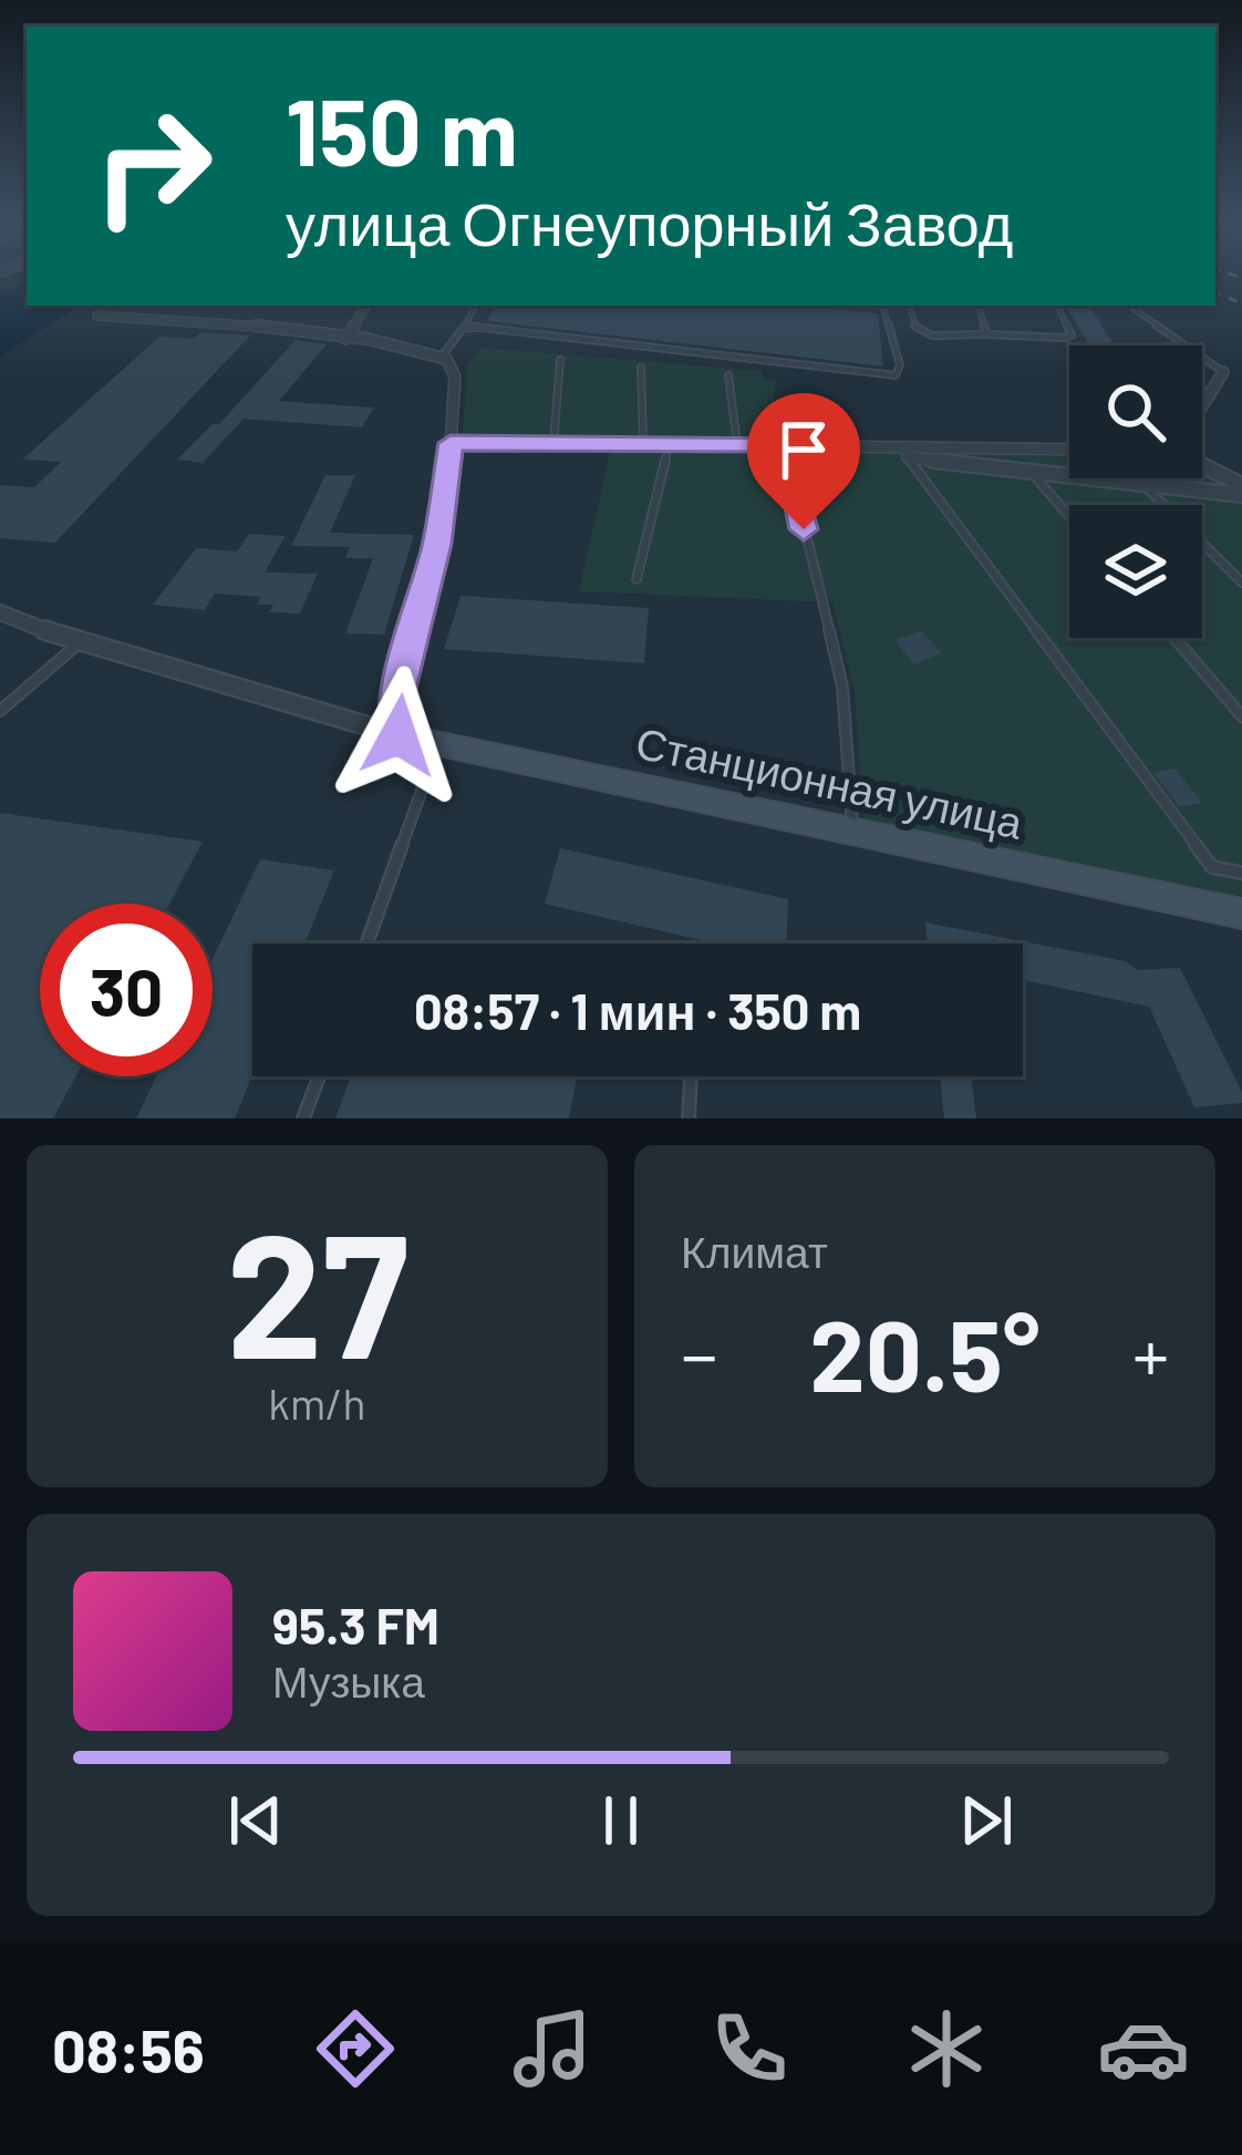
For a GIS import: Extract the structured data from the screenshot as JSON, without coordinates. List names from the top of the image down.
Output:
{
  "streets": {
    "street": ["Станционная улица"]
  },
  "page": {
    "turn": ["150 m", "улица Огнеупорный Завод"],
    "limit": "30",
    "trip": "08:57 · 1 мин · 350 m",
    "tile": [
      ["27", "km/h"],
      "Климат"
    ],
    "heat": ["−", "20.5°", "+"],
    "song": ["95.3 FM", "Музыка"],
    "tabs": "08:56"
  }
}
